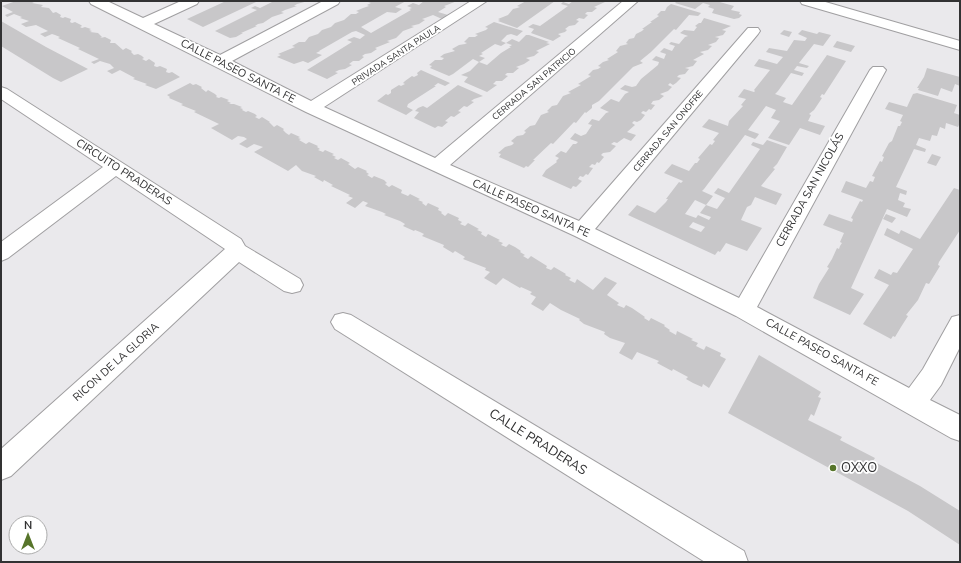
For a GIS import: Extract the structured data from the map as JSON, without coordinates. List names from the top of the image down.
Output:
{
  "streets": {
    "street": [
      "PRIVADA SANTA PAULA",
      "CALLE PASEO SANTA FE",
      "CERRADA SAN PATRICIO",
      "CERRADA SAN ONOFRE",
      "CIRCUITO PRADERAS",
      "CERRADA SAN NICOLÁS",
      "RICON DE LA GLORIA",
      "CALLE PRADERAS"
    ]
  },
  "crossings": [
    ["PRIVADA SANTA PAULA", "CALLE PASEO SANTA FE"],
    ["CALLE PASEO SANTA FE", "CERRADA SAN PATRICIO"],
    ["CALLE PASEO SANTA FE", "CERRADA SAN ONOFRE"],
    ["CALLE PASEO SANTA FE", "CERRADA SAN NICOLÁS"],
    ["CIRCUITO PRADERAS", "RICON DE LA GLORIA"]
  ],
  "places": ["OXXO"],
  "north": "top"
}
